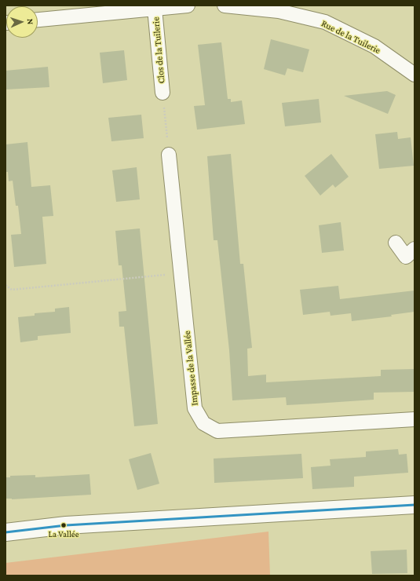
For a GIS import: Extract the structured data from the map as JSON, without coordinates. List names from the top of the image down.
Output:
{
  "streets": {
    "street": ["Rue de la Tuilerie", "Clos de la Tuilerie", "Impasse de la Vallée"]
  },
  "places": ["La Vallée"],
  "north": "right"
}
